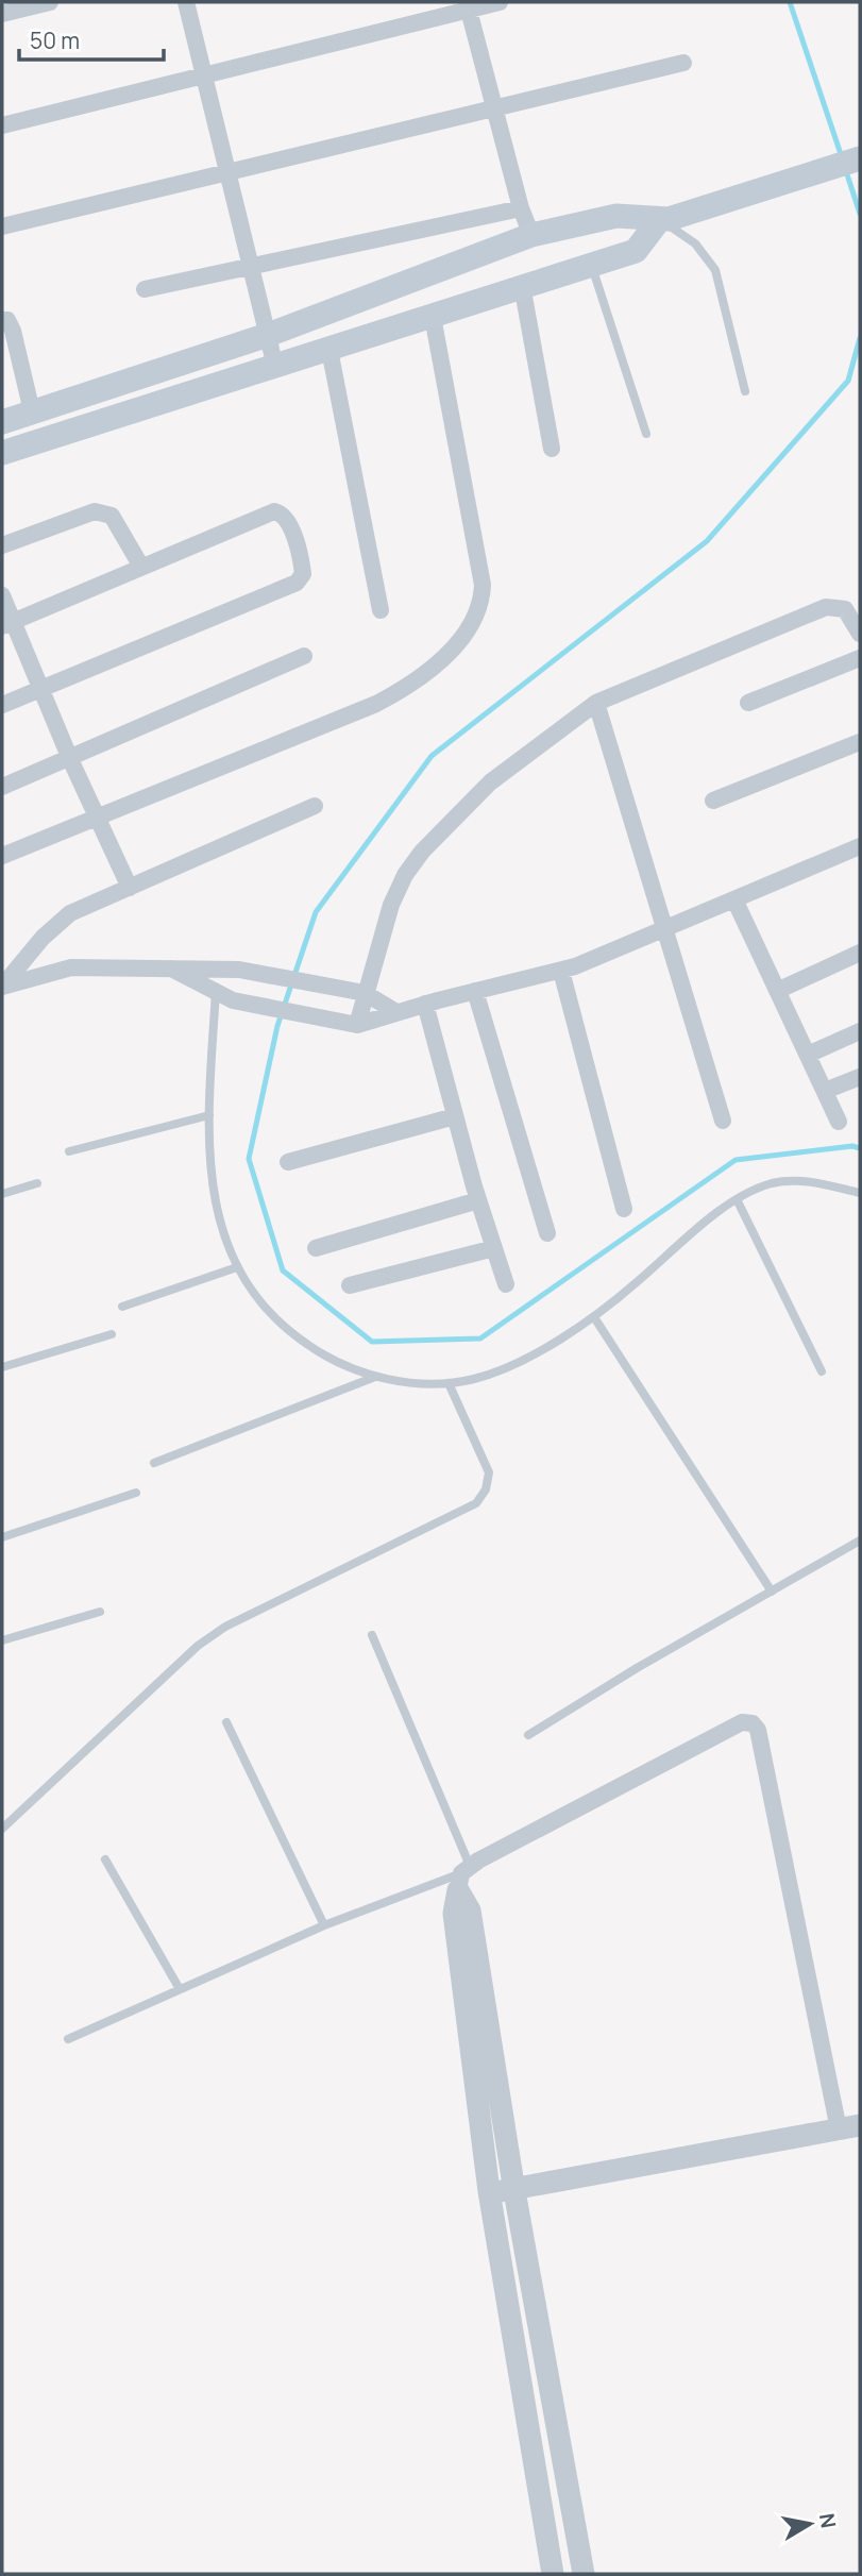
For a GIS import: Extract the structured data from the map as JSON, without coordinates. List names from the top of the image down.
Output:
{
  "scale_bar": "50 m",
  "north": "right"
}
